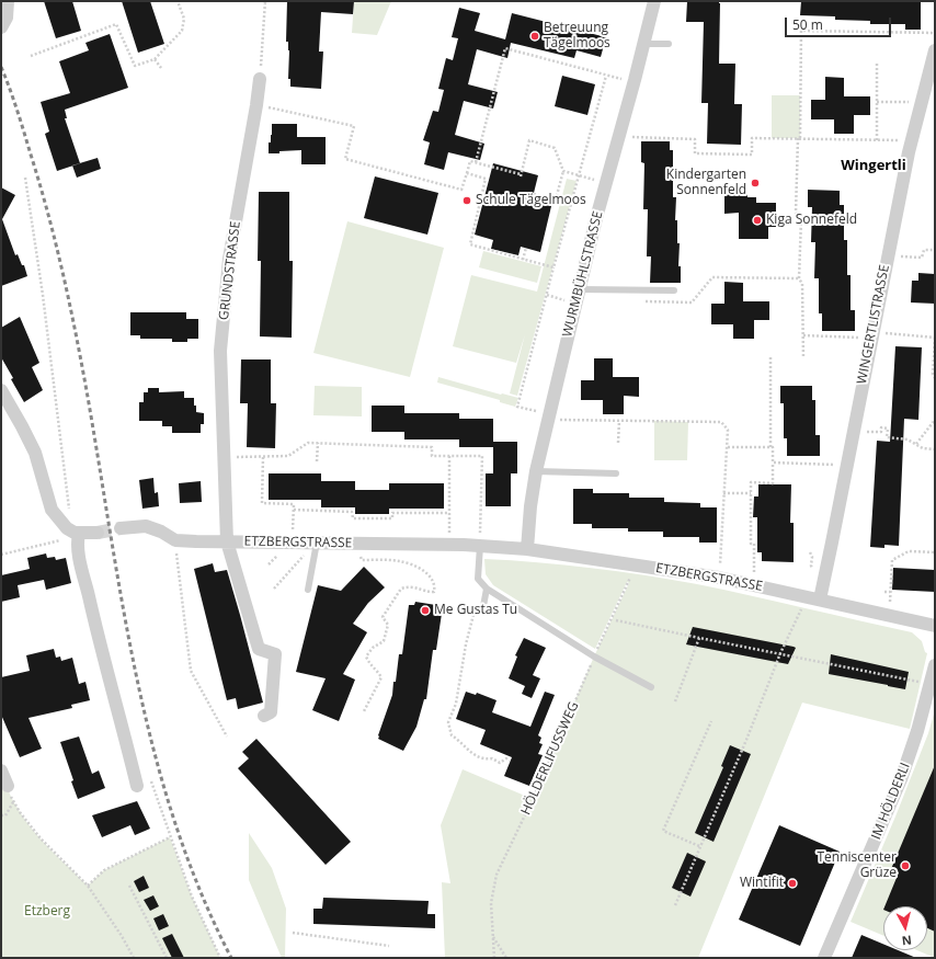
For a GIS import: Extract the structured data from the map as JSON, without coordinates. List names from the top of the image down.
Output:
{
  "streets": {
    "street": [
      "GRUNDSTRASSE",
      "WURMBÜHLSTRASSE",
      "WINGERTLISTRASSE",
      "ETZBERGSTRASSE",
      "IM HÖLDERLI"
    ],
    "path": ["HÖLDERLIFUSSWEG"]
  },
  "crossings": [
    ["GRUNDSTRASSE", "ETZBERGSTRASSE"],
    ["WURMBÜHLSTRASSE", "ETZBERGSTRASSE"],
    ["WINGERTLISTRASSE", "ETZBERGSTRASSE"],
    ["ETZBERGSTRASSE", "HÖLDERLIFUSSWEG"]
  ],
  "districts": ["Wingertli"],
  "parks": ["Etzberg"],
  "places": [
    "Betreuung Tägelmoos",
    "Kindergarten Sonnenfeld",
    "Schule Tägelmoos",
    "Kiga Sonnefeld",
    "Me Gustas Tu",
    "Tenniscenter Grüze",
    "Wintifit"
  ],
  "scale_bar": "50 m",
  "north": "bottom"
}
